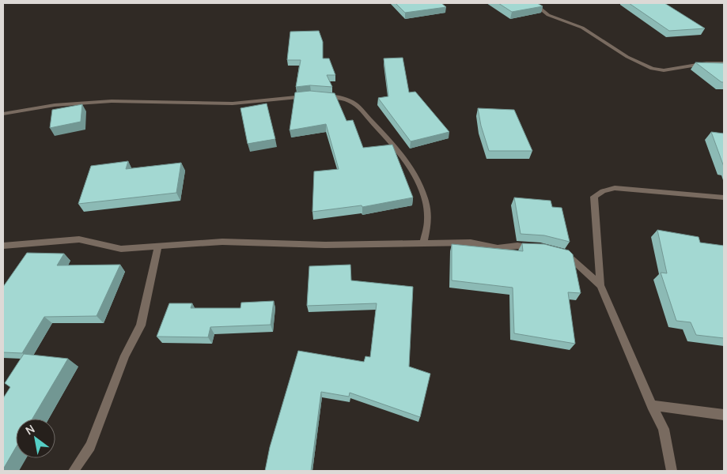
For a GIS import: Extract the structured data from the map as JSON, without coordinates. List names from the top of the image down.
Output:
{
  "north": "top left"
}
